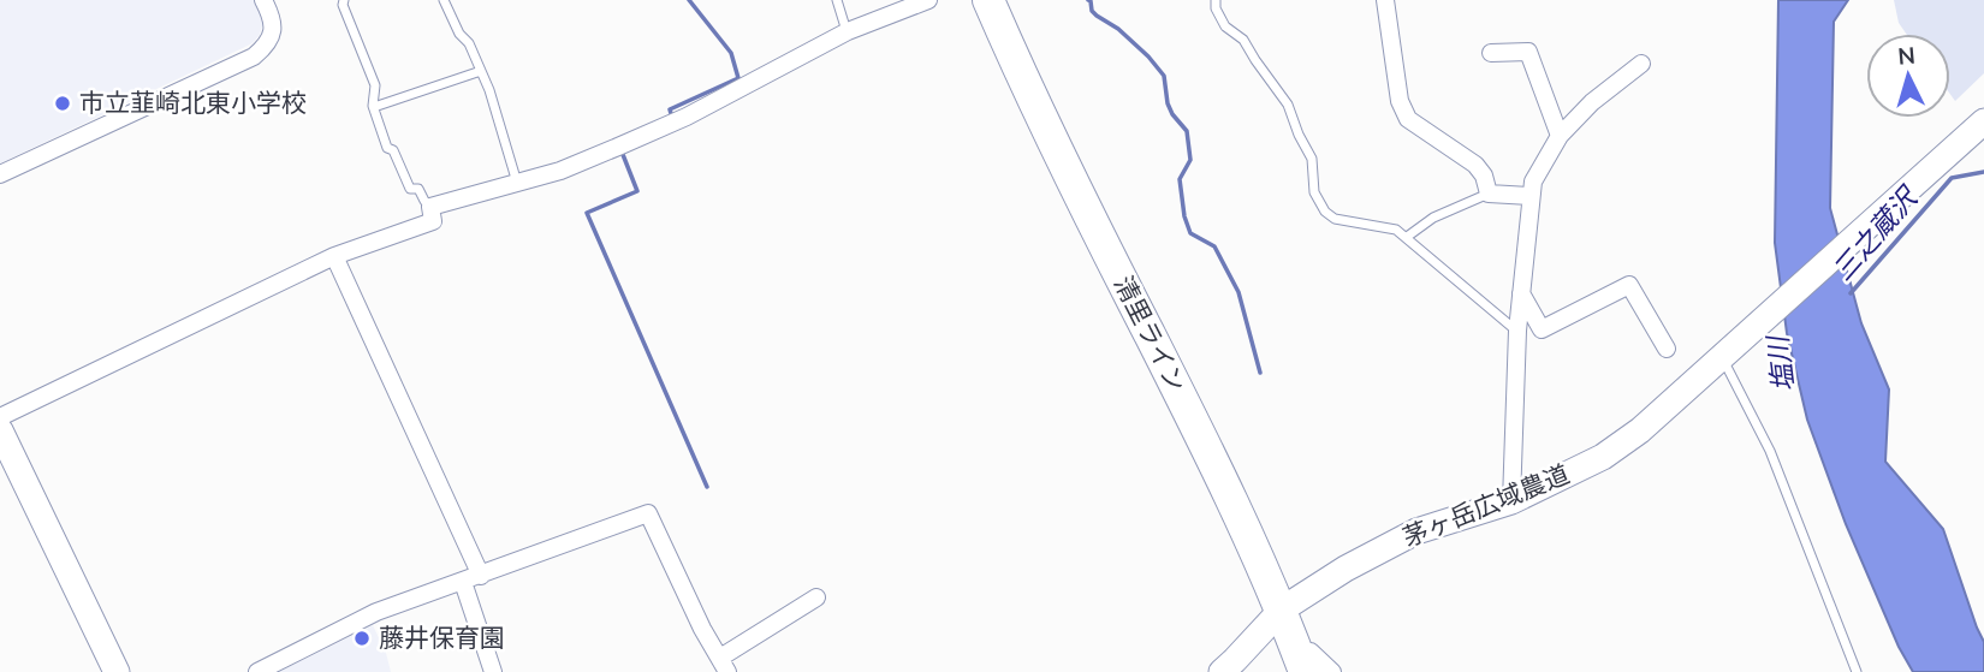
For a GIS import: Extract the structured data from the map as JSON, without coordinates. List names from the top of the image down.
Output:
{
  "streets": {
    "highway": ["清里ライン"],
    "main road": ["茅ヶ岳広域農道"]
  },
  "crossings": [
    ["清里ライン", "茅ヶ岳広域農道"]
  ],
  "water": ["三之蔵沢", "塩川"],
  "places": ["市立韮崎北東小学校", "藤井保育園"],
  "north": "top"
}
